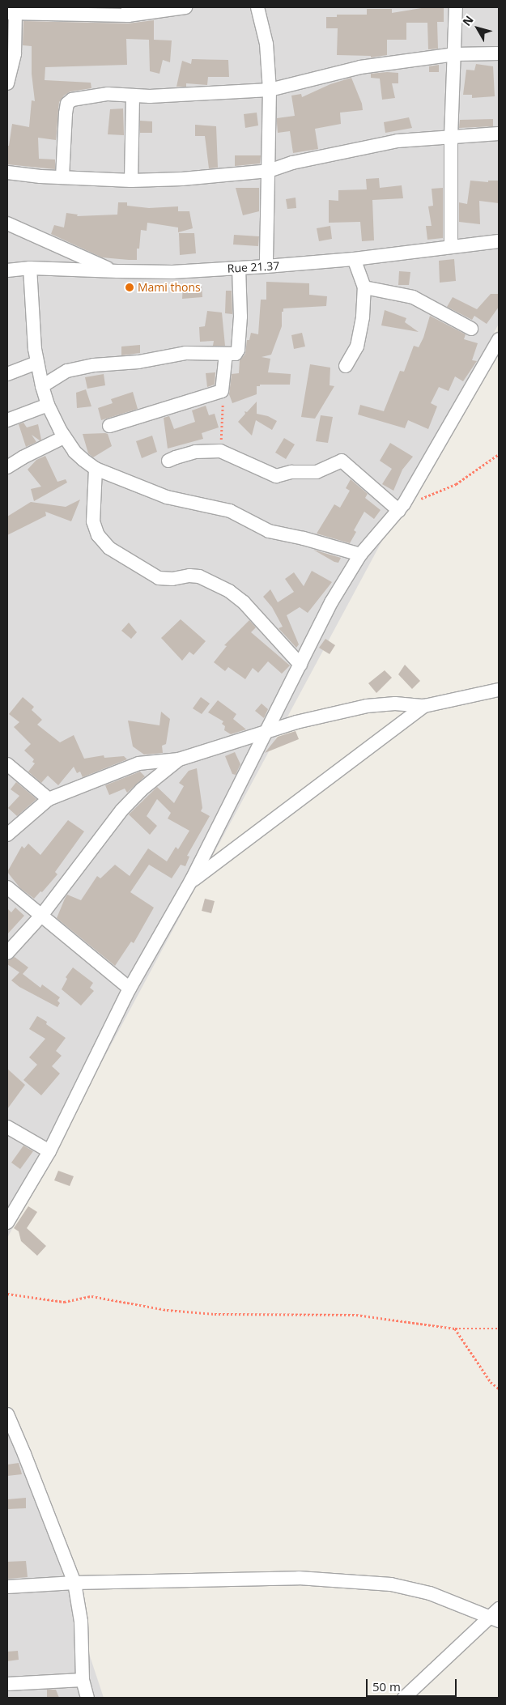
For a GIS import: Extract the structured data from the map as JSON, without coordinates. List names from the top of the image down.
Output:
{
  "streets": {
    "street": ["Rue 21.37"]
  },
  "places": ["Mami thons"],
  "scale_bar": "50 m",
  "north": "top left"
}
